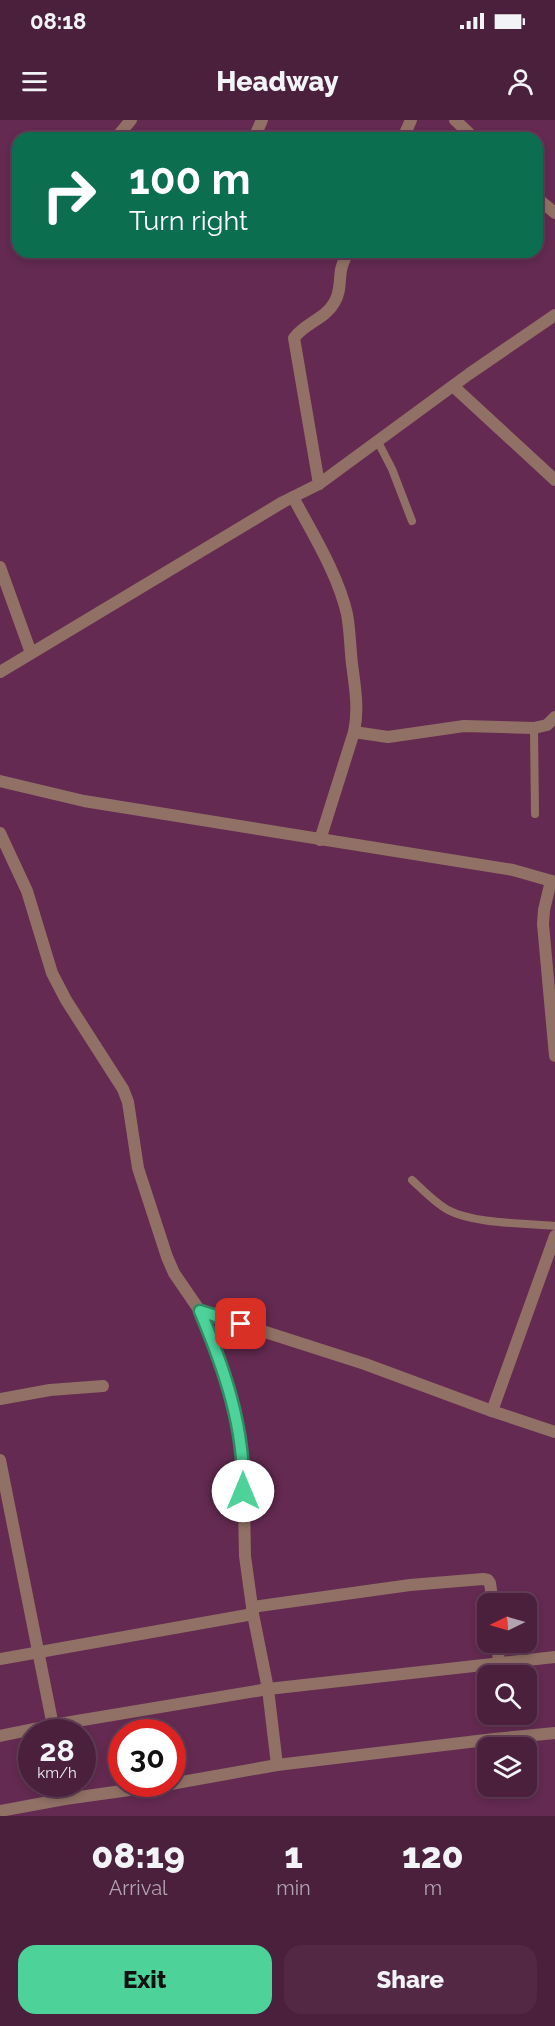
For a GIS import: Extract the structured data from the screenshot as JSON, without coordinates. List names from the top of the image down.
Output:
{
  "north": "left",
  "page": {
    "status": "08:18",
    "header": "Headway",
    "turn": ["100 m", "Turn right"],
    "speed": "28 km/h",
    "limit": "30",
    "eta": [
      "08:19",
      "Arrival",
      "1",
      "min",
      "120",
      "m"
    ],
    "buttons": ["Exit", "Share"]
  }
}
